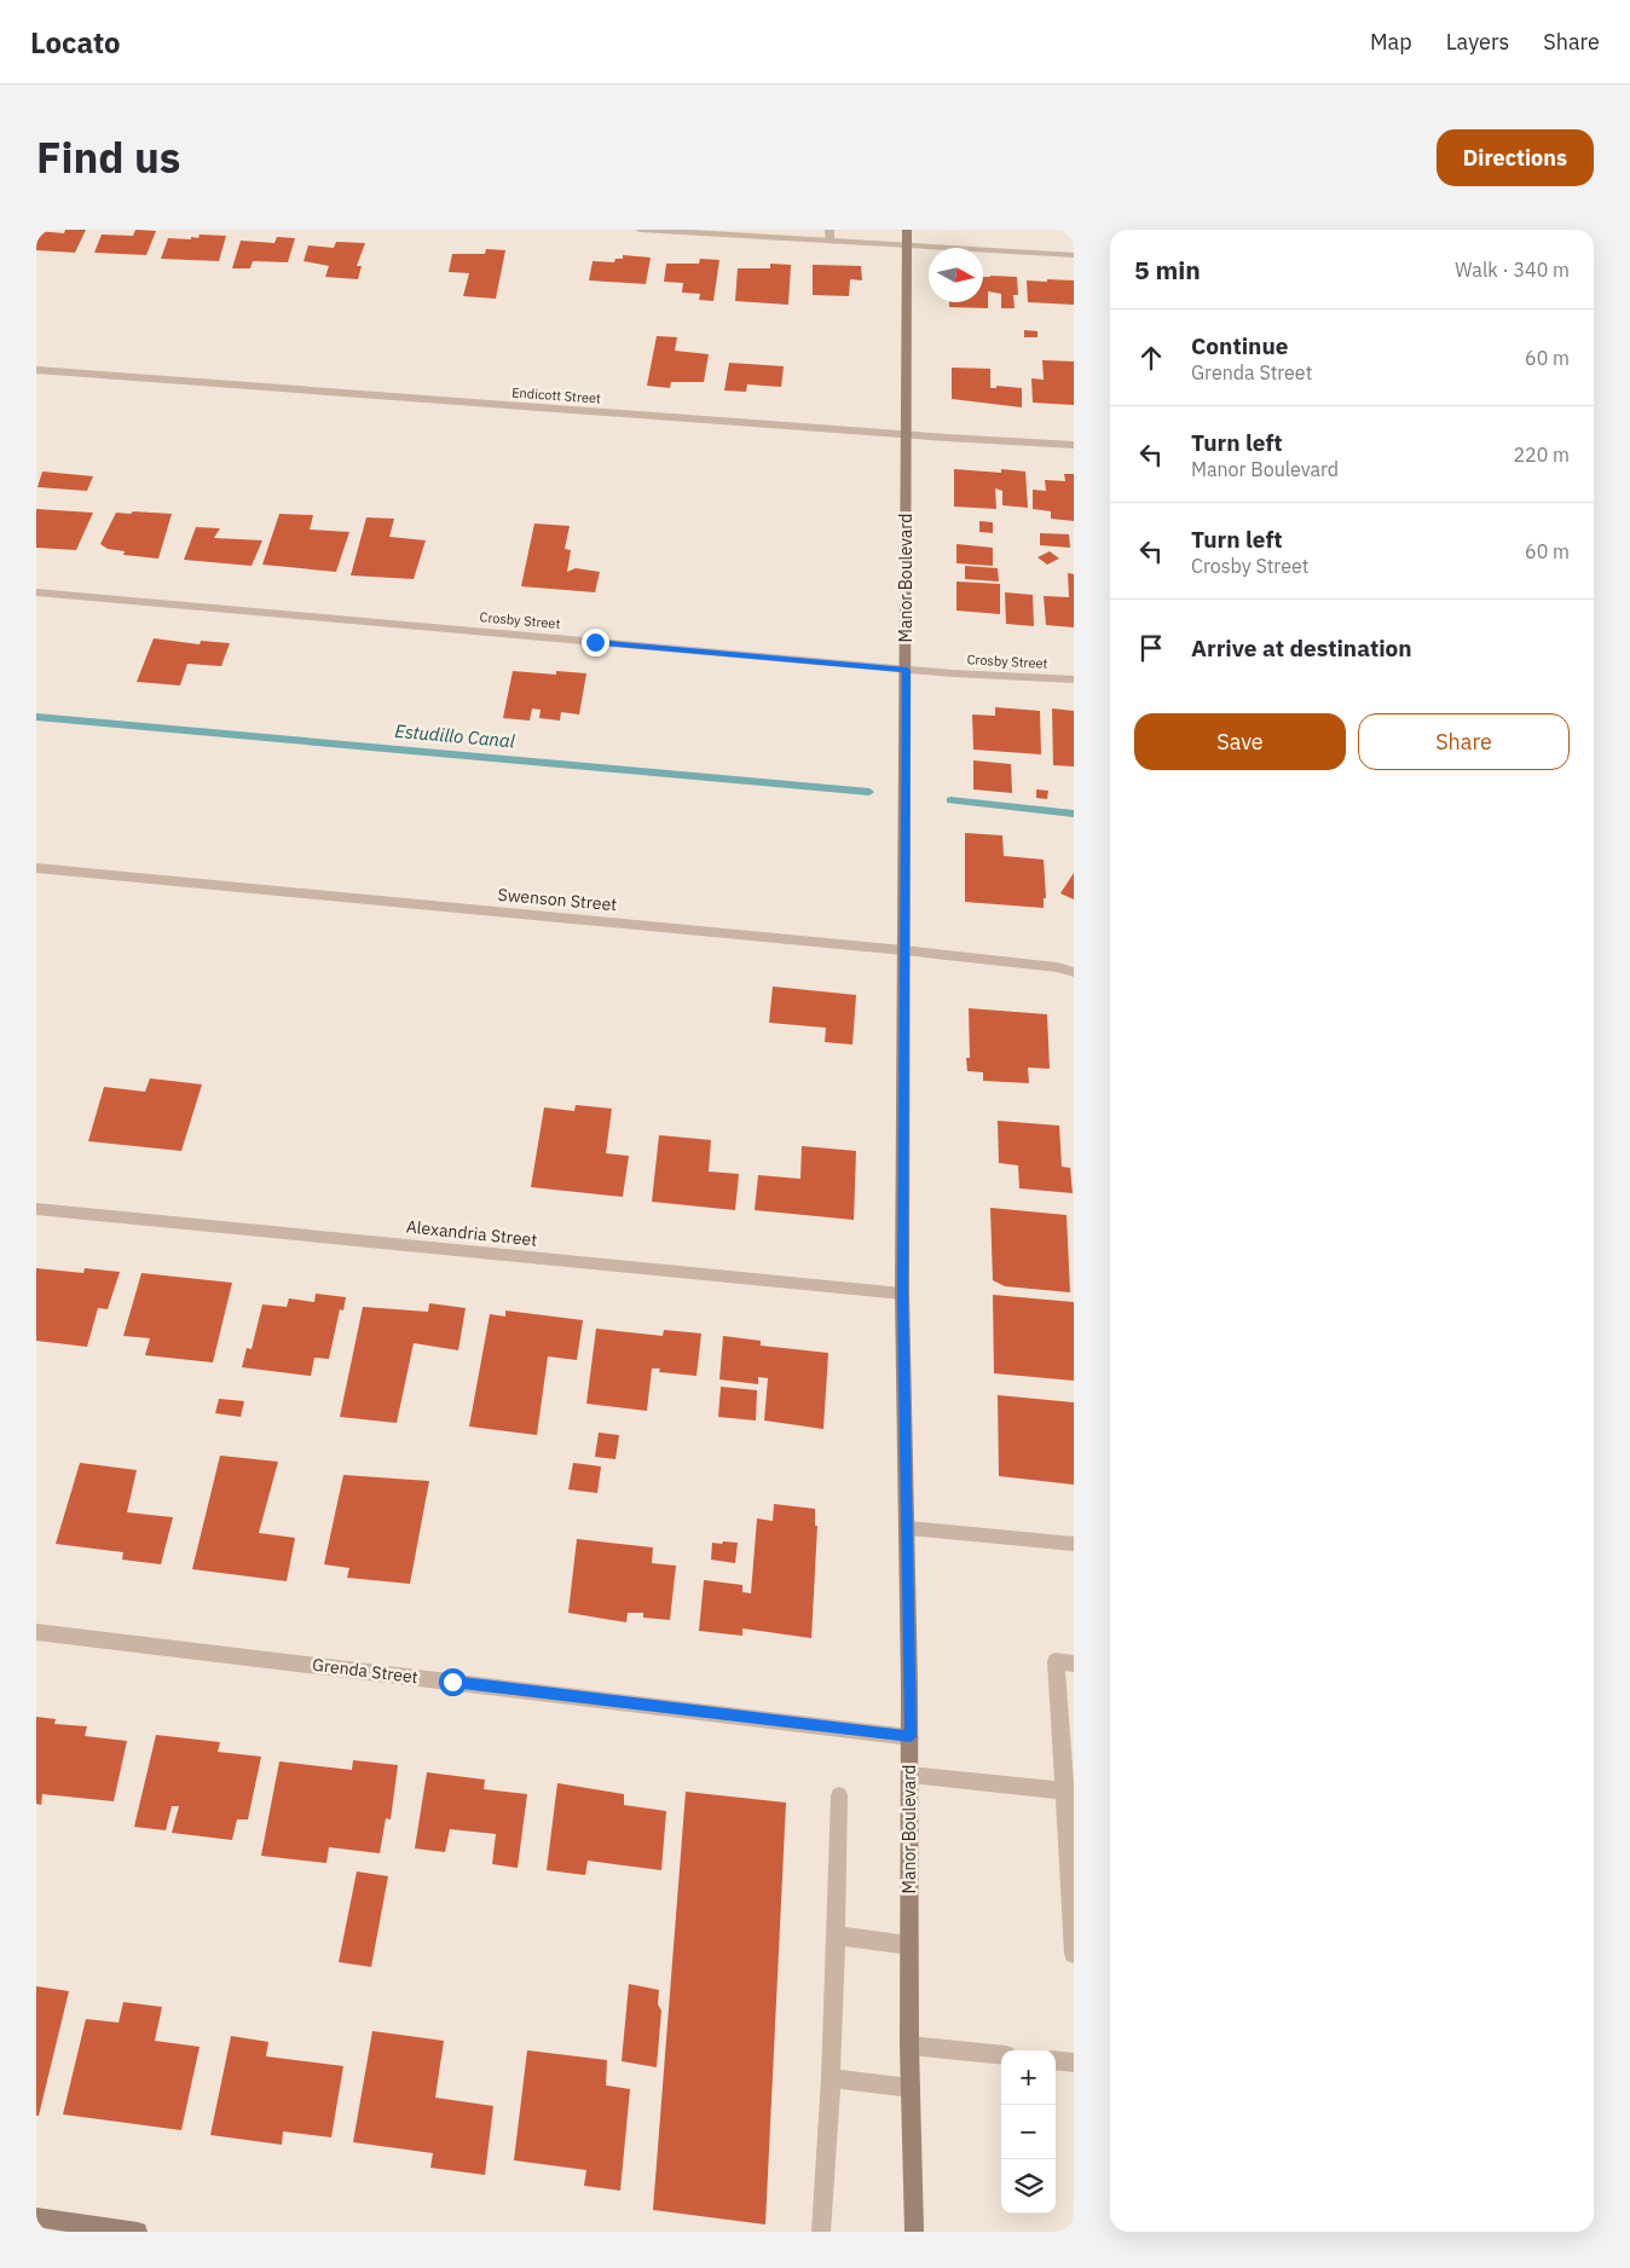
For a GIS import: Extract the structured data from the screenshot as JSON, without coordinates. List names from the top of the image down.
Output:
{
  "streets": {
    "street": [
      "Endicott Street",
      "Manor Boulevard",
      "Crosby Street",
      "Swenson Street",
      "Alexandria Street",
      "Grenda Street"
    ]
  },
  "crossings": [
    ["Endicott Street", "Manor Boulevard"],
    ["Manor Boulevard", "Crosby Street"],
    ["Manor Boulevard", "Swenson Street"],
    ["Manor Boulevard", "Alexandria Street"],
    ["Manor Boulevard", "Grenda Street"]
  ],
  "water": ["Estudillo Canal"],
  "north": "right",
  "page": {
    "header": "Locato",
    "nav": ["Map", "Layers", "Share"],
    "title": "Find us",
    "buttons": [
      "Directions",
      ["Save", "Share"]
    ],
    "heading": ["5 min", "Walk · 340 m"],
    "list": [
      ["Continue", "Grenda Street", "60 m"],
      ["Turn left", "Manor Boulevard", "220 m"],
      ["Turn left", "Crosby Street", "60 m"],
      "Arrive at destination"
    ],
    "map_buttons": ["+", "−"]
  }
}
